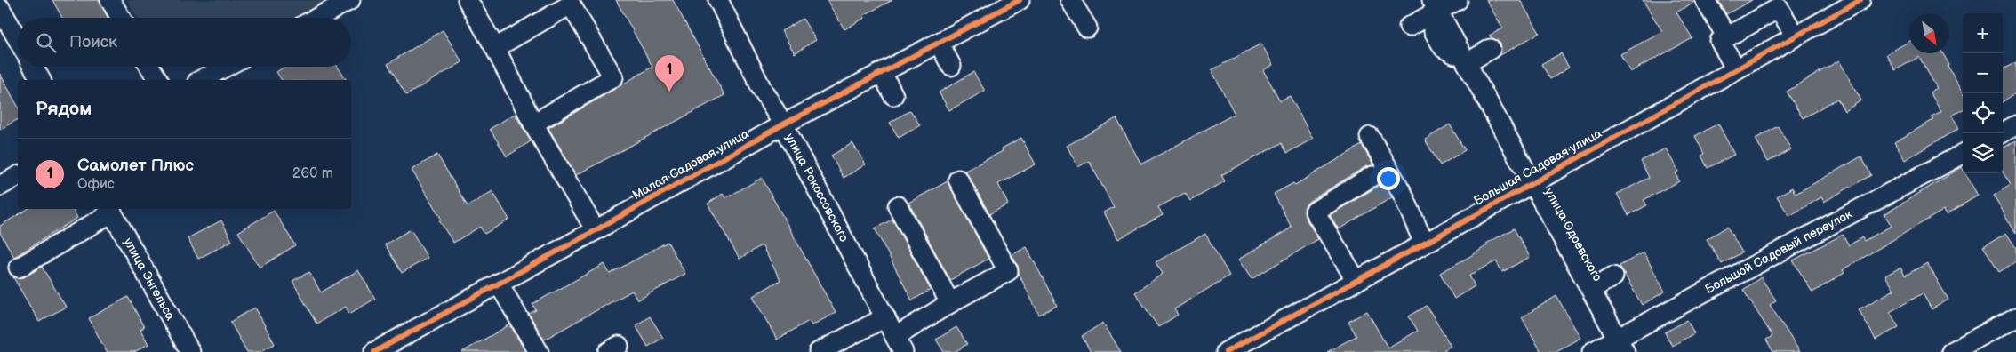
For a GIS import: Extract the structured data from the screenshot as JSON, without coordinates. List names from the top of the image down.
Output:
{
  "streets": {
    "street": [
      "Малая Садовая улица",
      "Большая Садовая улица",
      "улица Рокоссовского",
      "улица Одоевского",
      "Большой Садовый переулок",
      "улица Энгельса"
    ]
  },
  "crossings": [
    ["Малая Садовая улица", "улица Рокоссовского"],
    ["Большая Садовая улица", "улица Одоевского"],
    ["улица Одоевского", "Большой Садовый переулок"]
  ],
  "north": "bottom right",
  "page": {
    "map_buttons": ["+", "−"],
    "search": "Поиск",
    "pins": "1",
    "heading": "Рядом",
    "list": [
      {
        "mark": "1",
        "name": "Самолет Плюс",
        "note": "Офис",
        "value": "260 m"
      }
    ]
  }
}
